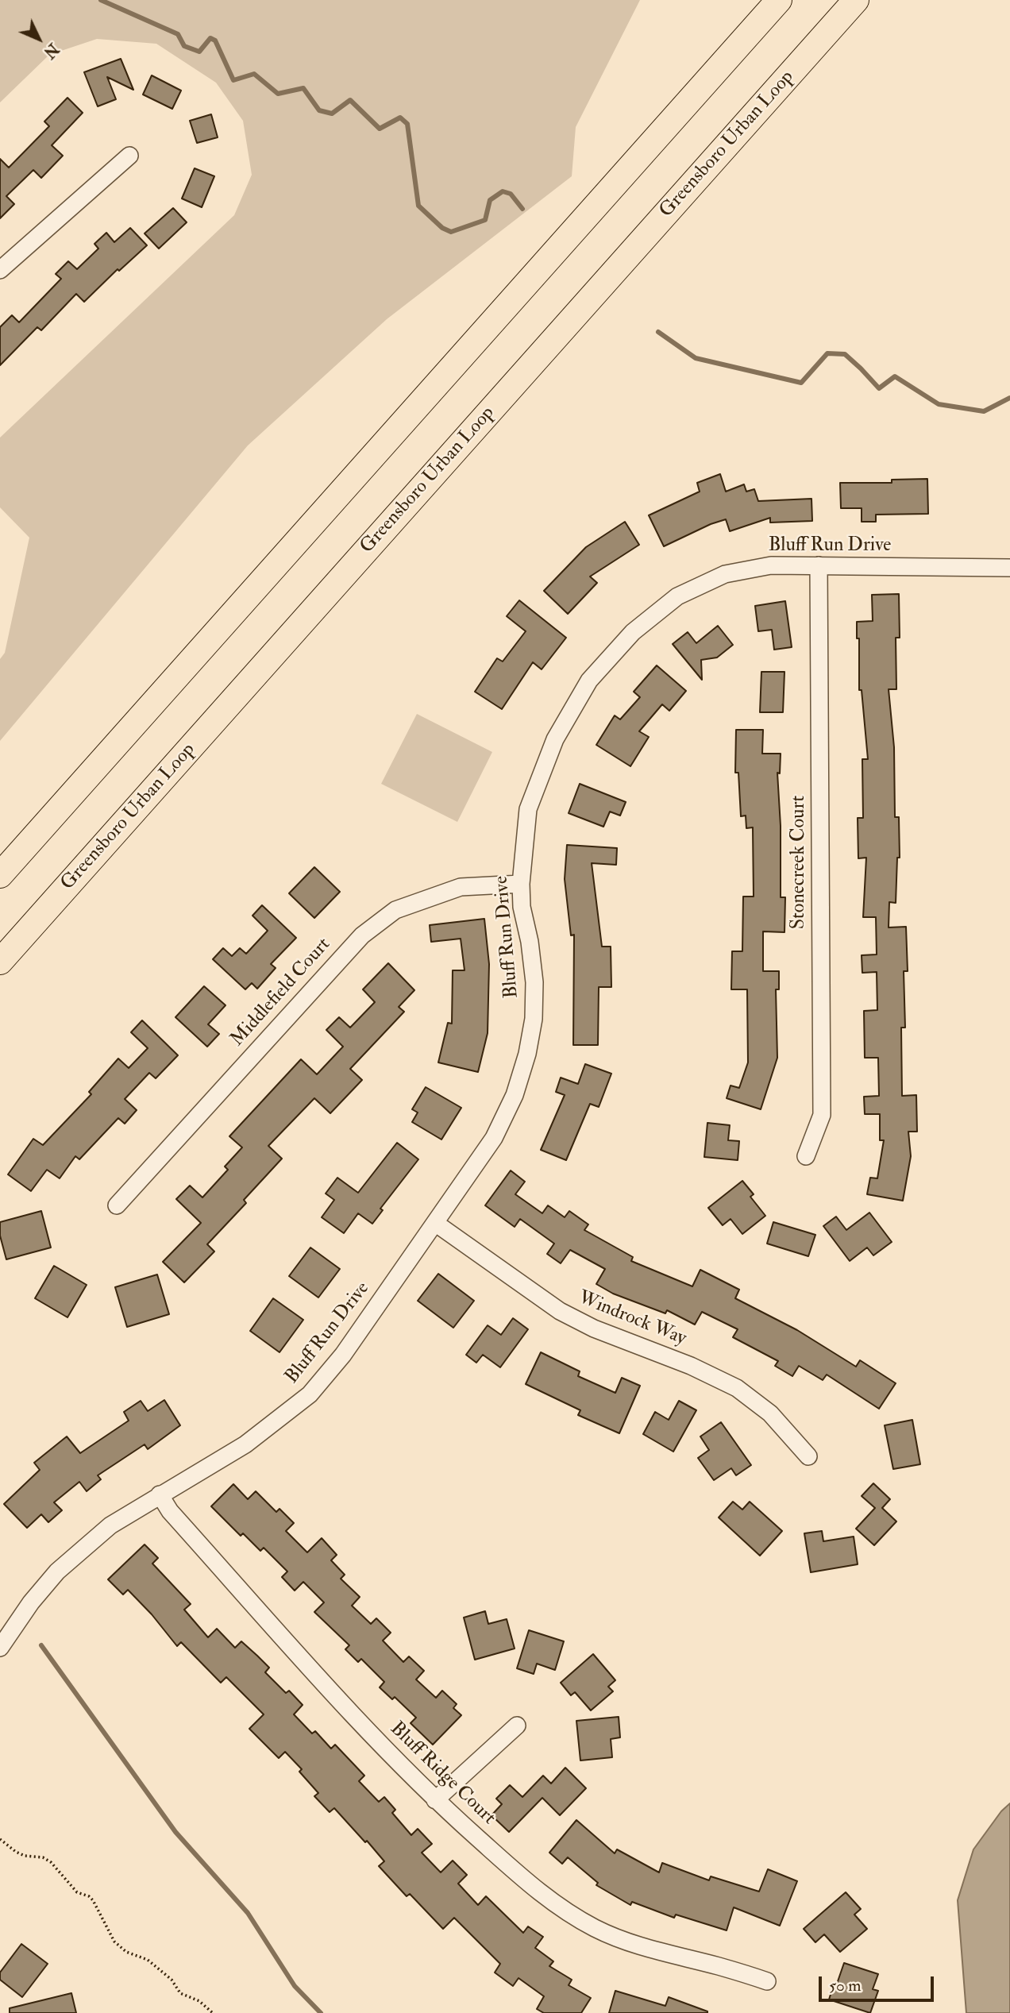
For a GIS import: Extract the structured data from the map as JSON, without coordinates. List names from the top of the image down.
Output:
{
  "streets": {
    "highway": ["Greensboro Urban Loop"],
    "street": [
      "Bluff Run Drive",
      "Stonecreek Court",
      "Middlefield Court",
      "Windrock Way",
      "Bluff Ridge Court"
    ]
  },
  "crossings": [
    ["Bluff Run Drive", "Stonecreek Court"],
    ["Bluff Run Drive", "Middlefield Court"],
    ["Bluff Run Drive", "Windrock Way"],
    ["Bluff Run Drive", "Bluff Ridge Court"]
  ],
  "scale_bar": "50 m",
  "north": "bottom right"
}
